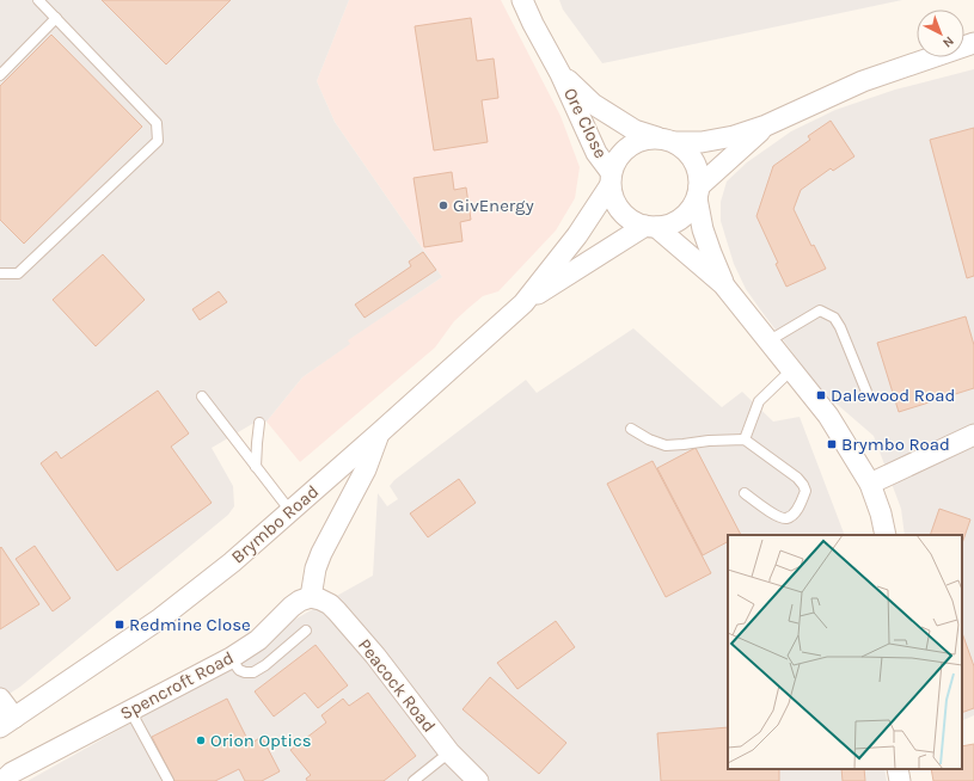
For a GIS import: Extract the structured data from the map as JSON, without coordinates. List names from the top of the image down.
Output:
{
  "streets": {
    "street": [
      "Ore Close",
      "Brymbo Road",
      "Spencroft Road",
      "Peacock Road"
    ]
  },
  "crossings": [
    ["Ore Close", "Brymbo Road"],
    ["Spencroft Road", "Peacock Road"]
  ],
  "places": {
    "other": ["GivEnergy", "Orion Optics"],
    "transit": ["Dalewood Road", "Brymbo Road", "Redmine Close"]
  },
  "north": "bottom right"
}
